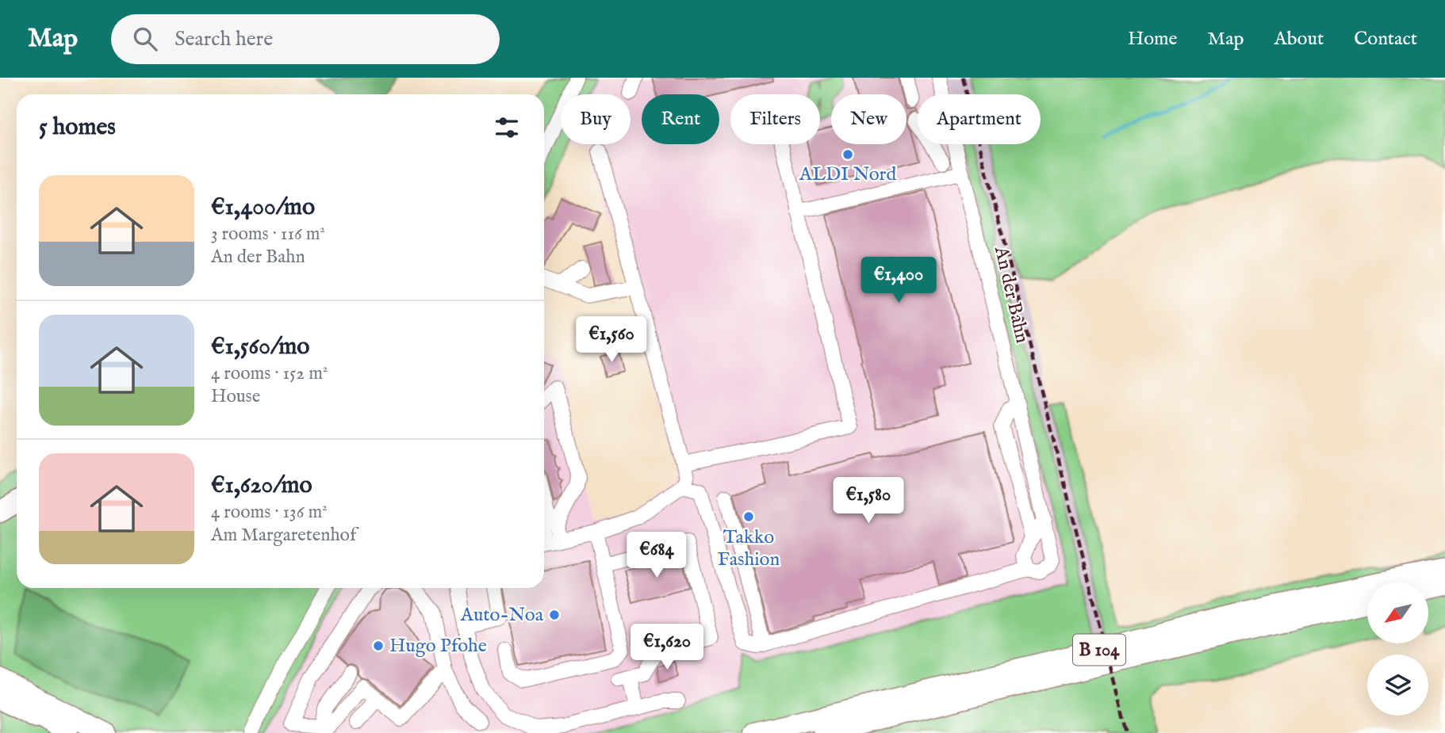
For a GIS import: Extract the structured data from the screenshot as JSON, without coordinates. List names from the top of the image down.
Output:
{
  "streets": {
    "highway": ["B 104"],
    "street": ["An der Bahn"]
  },
  "places": [
    "ALDI Nord",
    "Takko Fashion",
    "Auto-Noa",
    "Hugo Pfohe"
  ],
  "north": "bottom left",
  "page": {
    "header": "Map",
    "search": "Search here",
    "nav": [
      "Home",
      "Map",
      "About",
      "Contact"
    ],
    "chip": [
      "Buy",
      "Rent",
      "Filters",
      "New",
      "Apartment"
    ],
    "heading": "5 homes",
    "list": [
      {
        "name": "€1,400/mo",
        "note": "3 rooms · 116 m² · An der Bahn"
      },
      {
        "name": "€1,560/mo",
        "note": "4 rooms · 152 m² · House"
      },
      {
        "name": "€1,620/mo",
        "note": "4 rooms · 136 m² · Am Margaretenhof"
      }
    ],
    "price": [
      "€1,400",
      "€1,560",
      "€1,580",
      "€684",
      "€1,620"
    ]
  }
}
